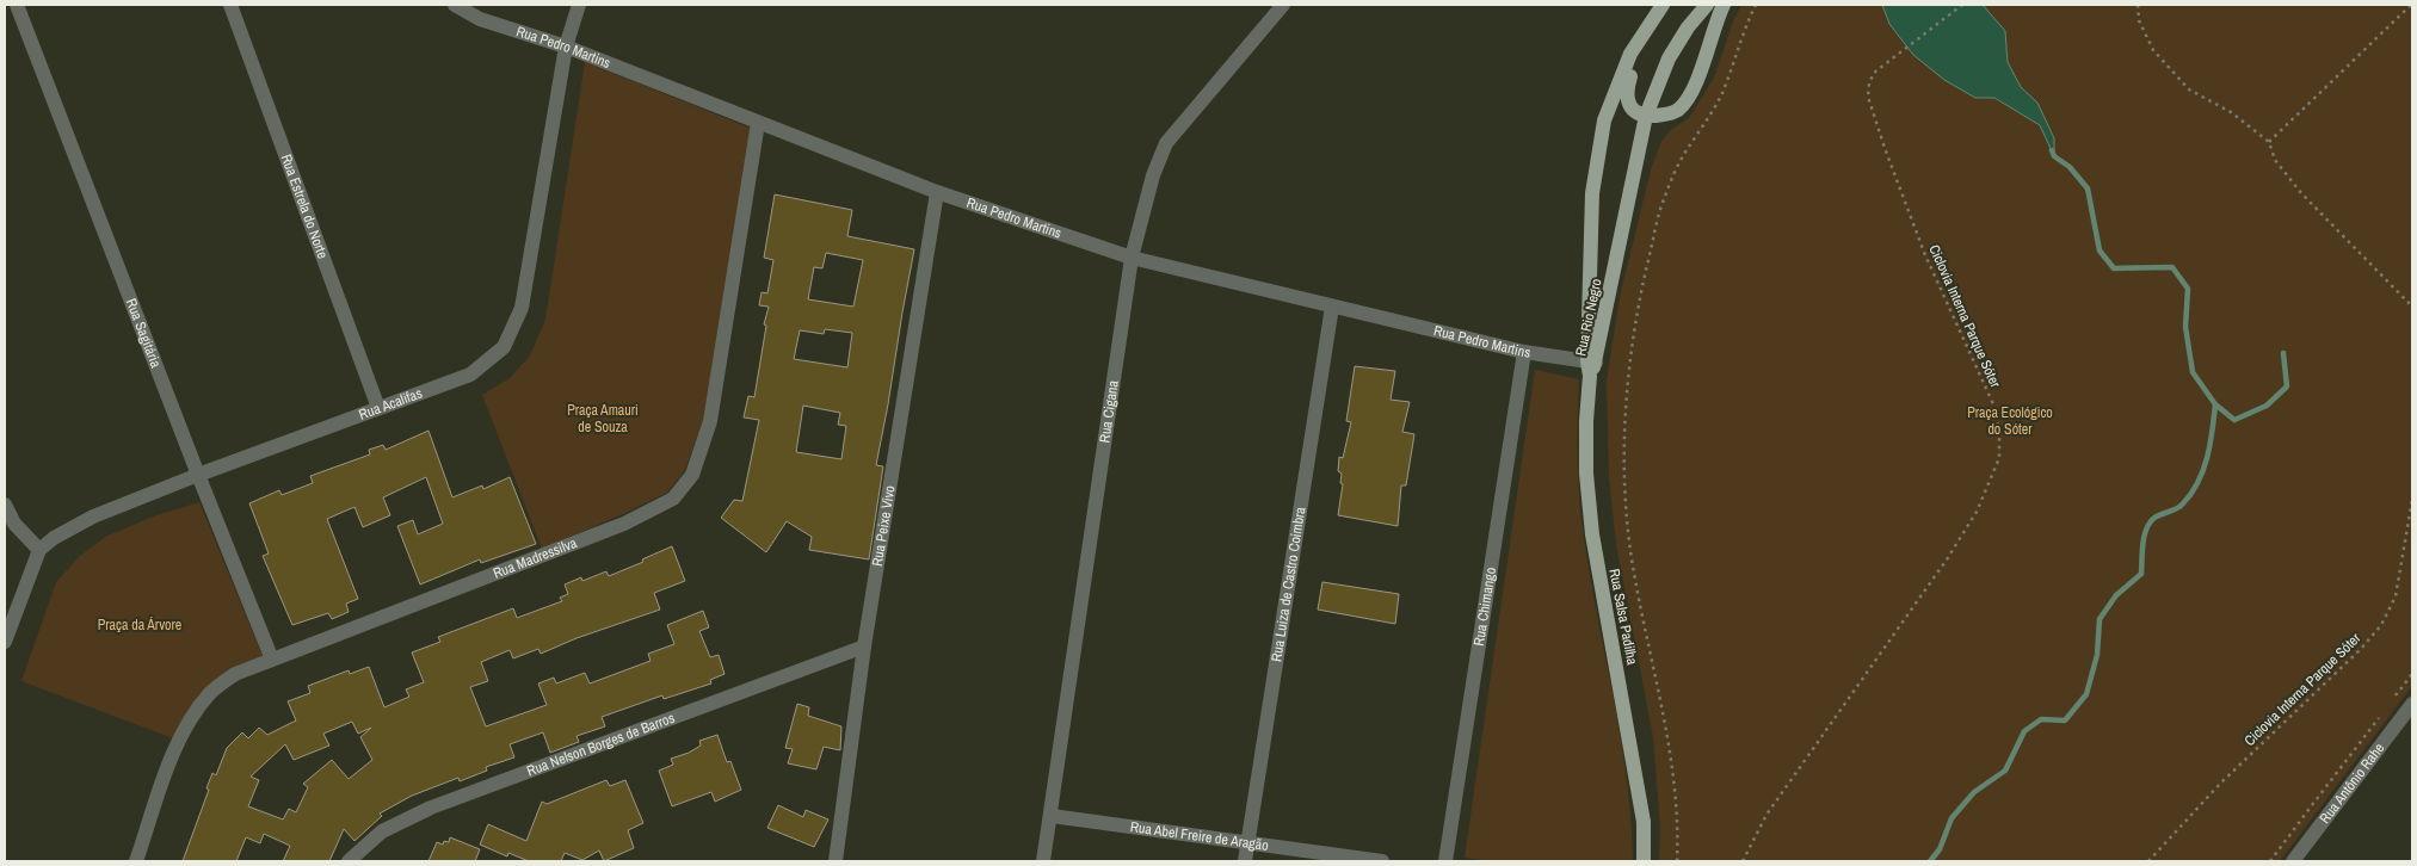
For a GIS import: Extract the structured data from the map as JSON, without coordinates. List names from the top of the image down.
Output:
{
  "streets": {
    "main road": ["Rua Rio Negro", "Rua Salsa Padilha"],
    "street": [
      "Rua Pedro Martins",
      "Rua Estrela do Norte",
      "Rua Sagitária",
      "Rua Acalifas",
      "Rua Cigana",
      "Rua Peixe Vivo",
      "Rua Madressilva",
      "Rua Luiza de Castro Coimbra",
      "Rua Chimango",
      "Rua Nelson Borges de Barros",
      "Rua Antônio Rahe",
      "Rua Abel Freire de Aragão"
    ],
    "path": ["Ciclovia Interna Parque Sóter"]
  },
  "crossings": [
    ["Rua Pedro Martins", "Rua Rio Negro"],
    ["Rua Pedro Martins", "Rua Acalifas"],
    ["Rua Pedro Martins", "Rua Cigana"],
    ["Rua Pedro Martins", "Rua Peixe Vivo"],
    ["Rua Pedro Martins", "Rua Madressilva"],
    ["Rua Pedro Martins", "Rua Luiza de Castro Coimbra"],
    ["Rua Pedro Martins", "Rua Chimango"],
    ["Rua Pedro Martins", "Rua Salsa Padilha"],
    ["Rua Estrela do Norte", "Rua Acalifas"],
    ["Rua Rio Negro", "Rua Salsa Padilha"],
    ["Rua Sagitária", "Rua Acalifas"],
    ["Rua Sagitária", "Rua Madressilva"],
    ["Rua Cigana", "Rua Abel Freire de Aragão"],
    ["Rua Peixe Vivo", "Rua Nelson Borges de Barros"],
    ["Rua Luiza de Castro Coimbra", "Rua Abel Freire de Aragão"]
  ],
  "parks": ["Praça Amauri de Souza", "Praça Ecológico do Sóter", "Praça da Árvore"]
}
